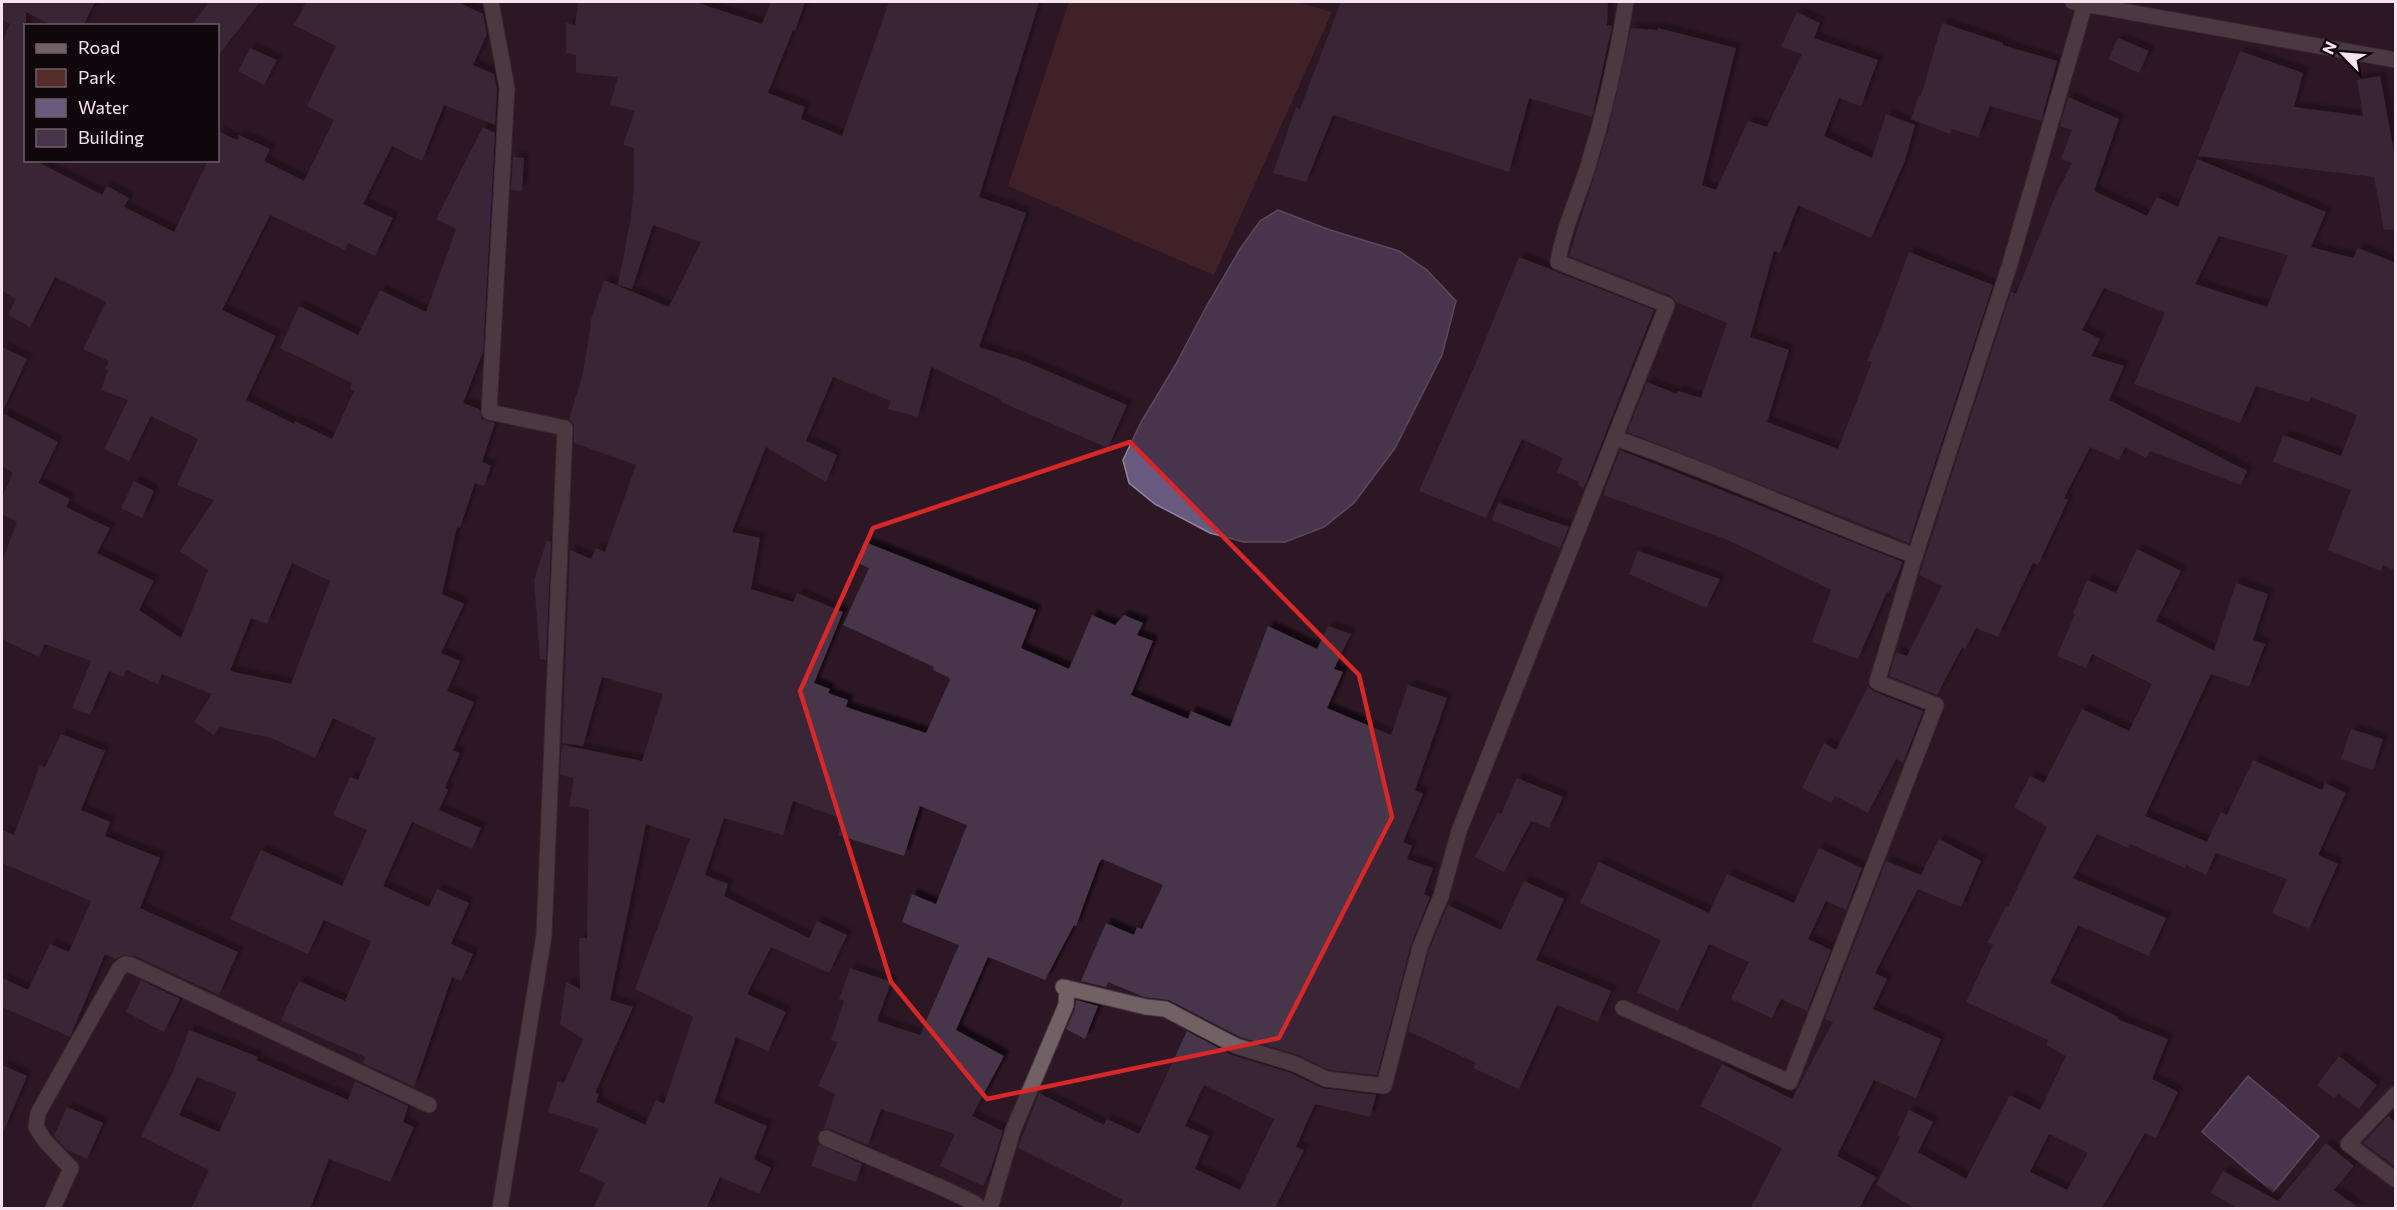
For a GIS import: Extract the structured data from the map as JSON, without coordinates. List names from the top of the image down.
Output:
{
  "legend": [
    "Road",
    "Park",
    "Water",
    "Building"
  ],
  "north": "top left"
}
